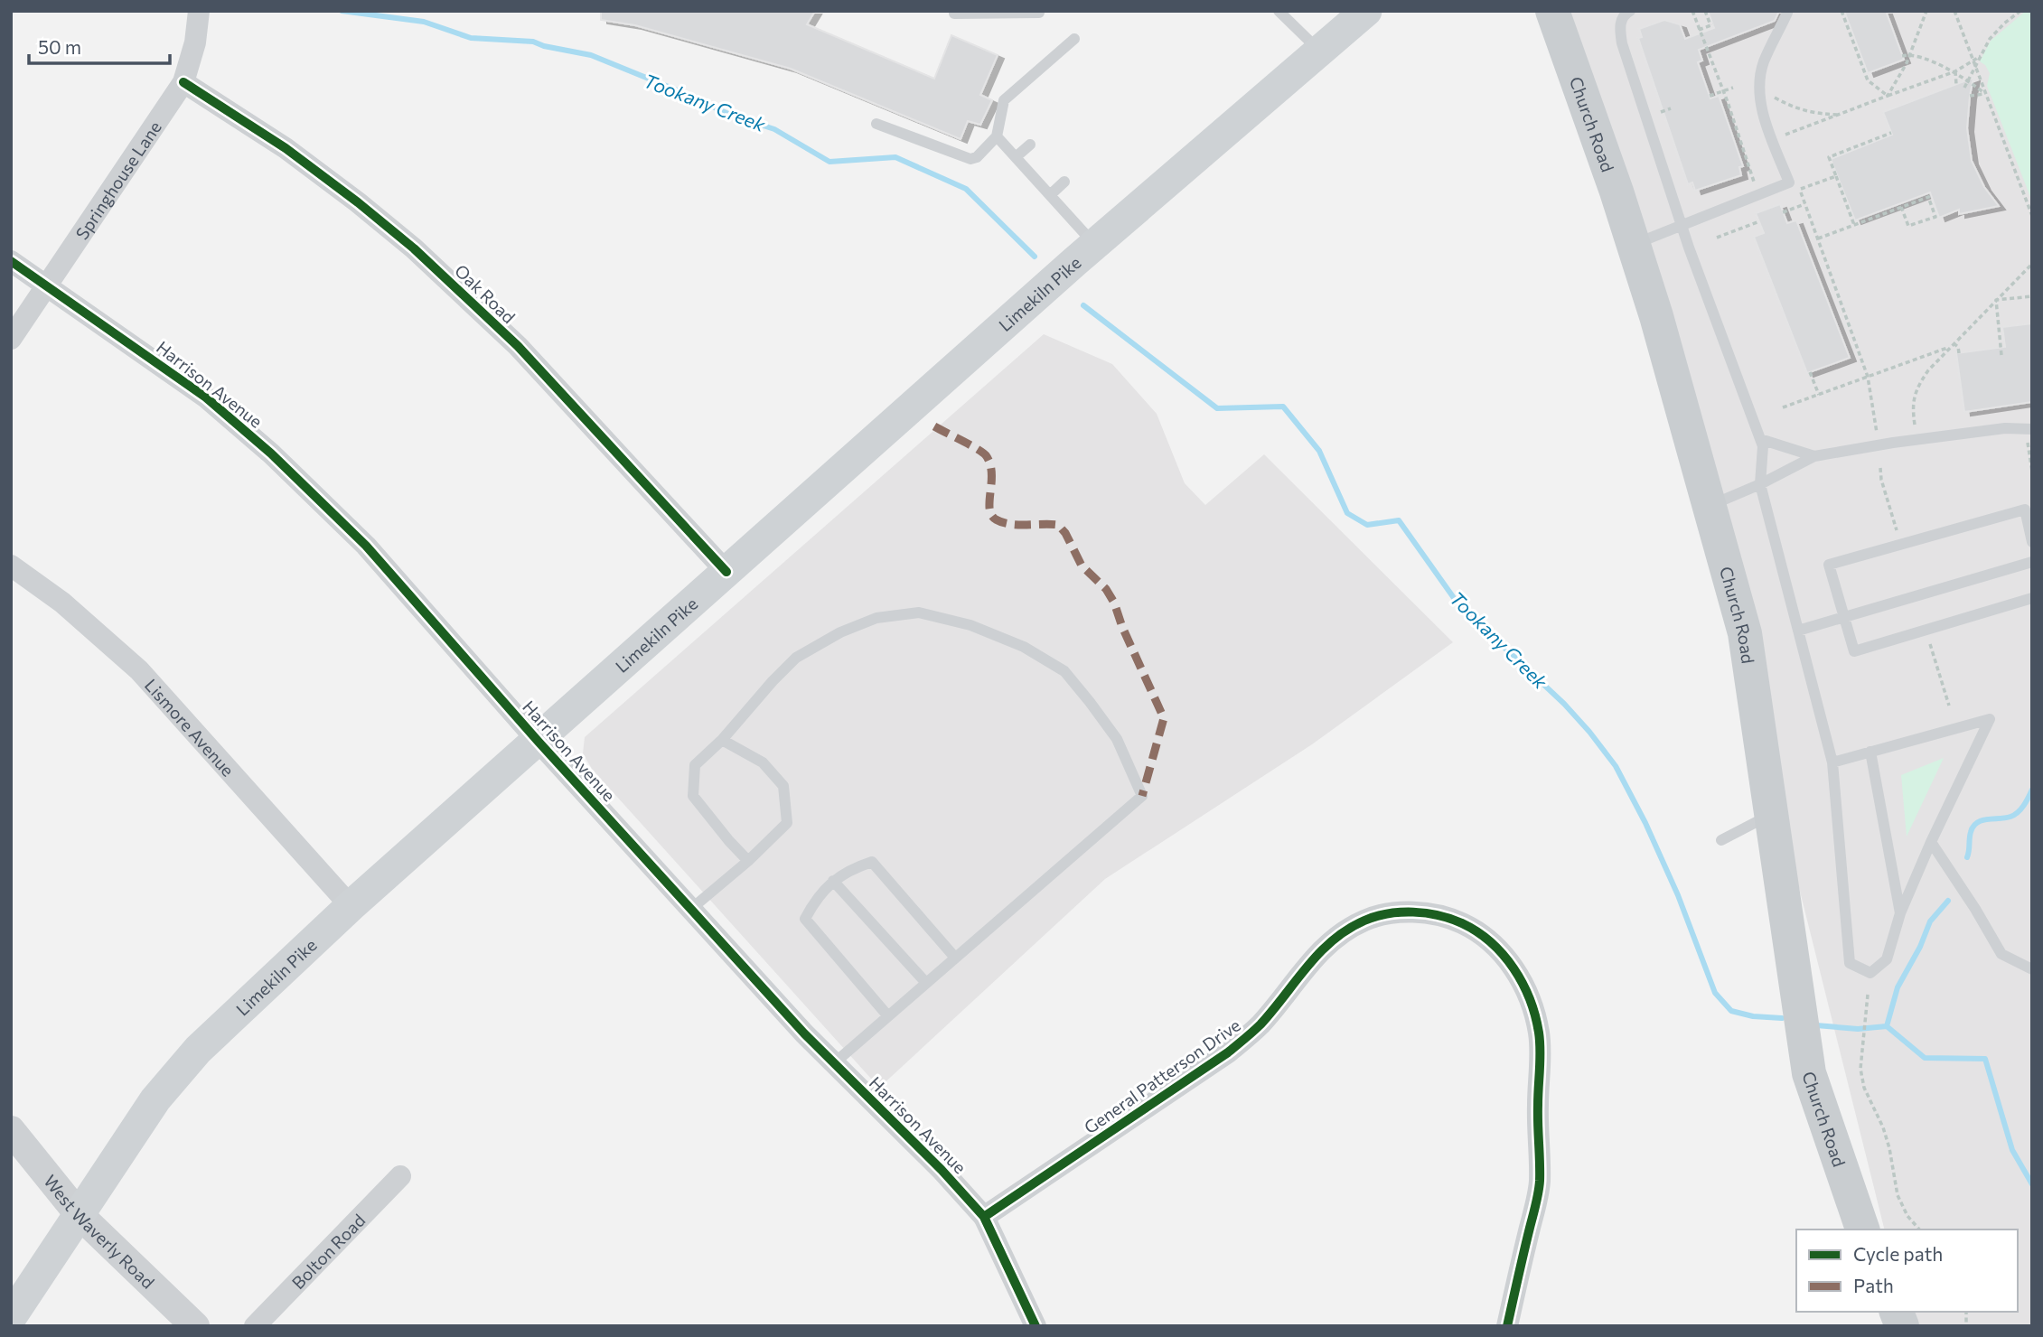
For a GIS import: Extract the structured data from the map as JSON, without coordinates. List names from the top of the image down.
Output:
{
  "streets": {
    "main road": ["Church Road", "Limekiln Pike"],
    "street": [
      "Springhouse Lane",
      "Oak Road",
      "Harrison Avenue",
      "Lismore Avenue",
      "General Patterson Drive",
      "West Waverly Road",
      "Bolton Road"
    ]
  },
  "crossings": [
    ["Springhouse Lane", "Oak Road"],
    ["Springhouse Lane", "Harrison Avenue"],
    ["Oak Road", "Limekiln Pike"],
    ["Limekiln Pike", "Harrison Avenue"],
    ["Limekiln Pike", "Lismore Avenue"],
    ["Limekiln Pike", "West Waverly Road"],
    ["Harrison Avenue", "General Patterson Drive"]
  ],
  "water": ["Tookany Creek"],
  "legend": ["Cycle path", "Path"],
  "scale_bar": "50 m"
}
